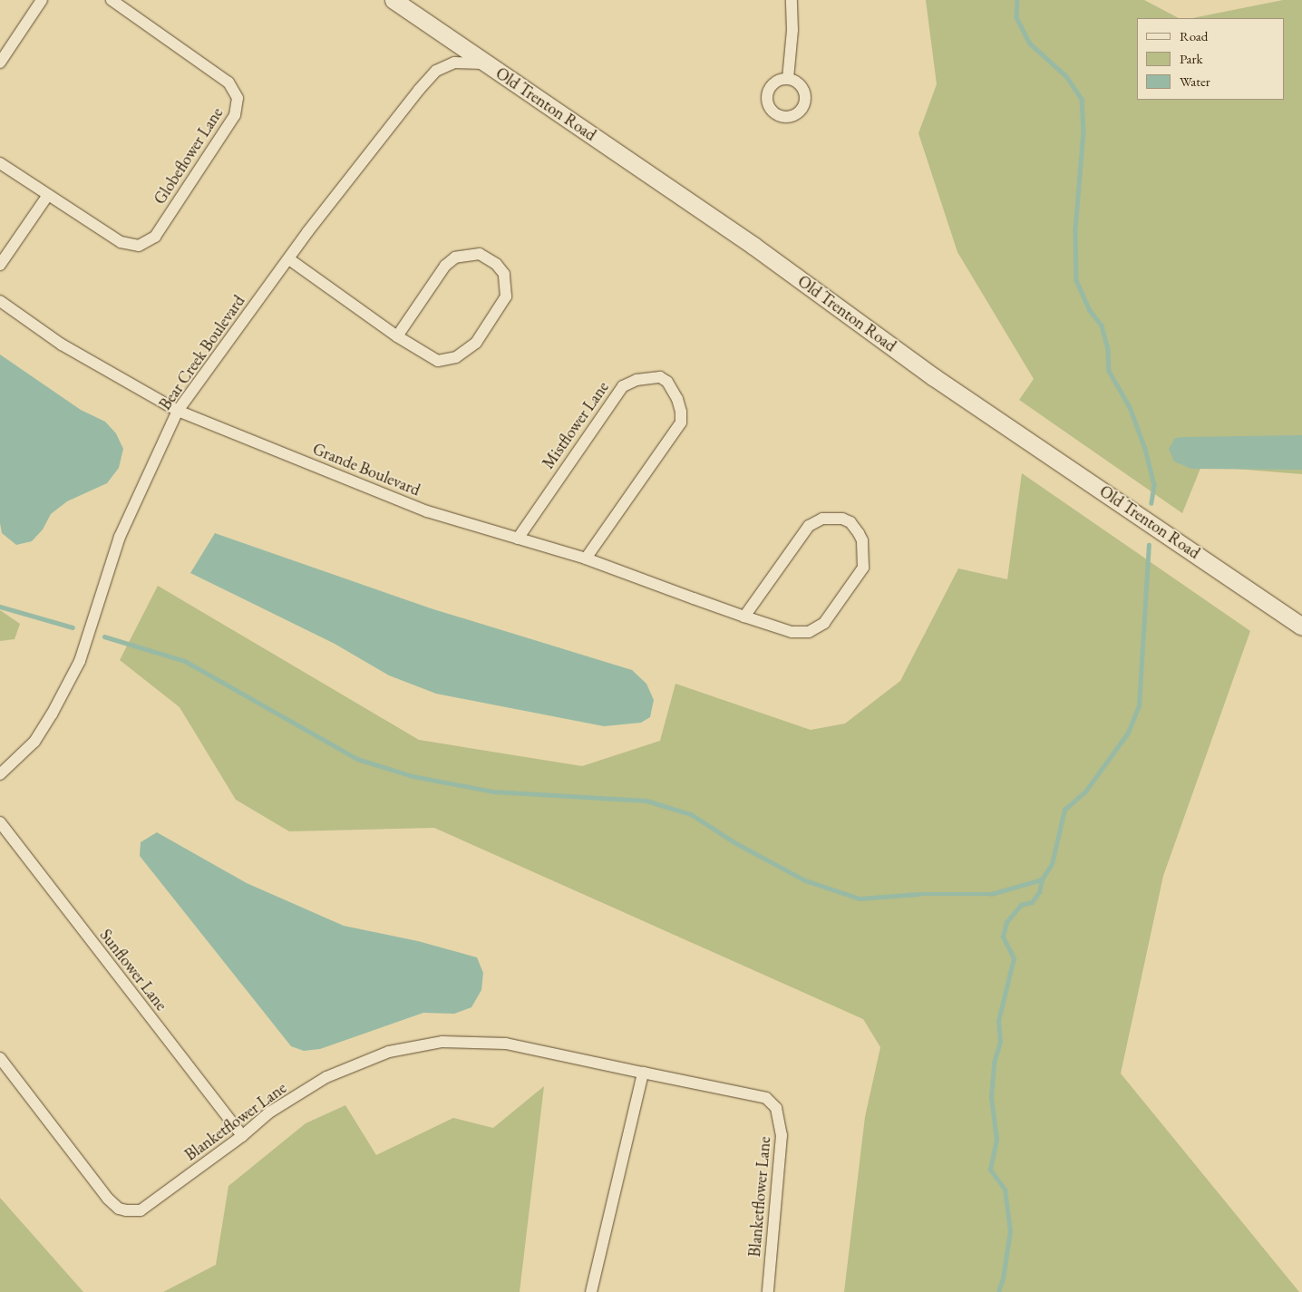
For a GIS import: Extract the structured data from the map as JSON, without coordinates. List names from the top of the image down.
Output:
{
  "streets": {
    "main road": ["Old Trenton Road"],
    "street": [
      "Globeflower Lane",
      "Bear Creek Boulevard",
      "Mistflower Lane",
      "Grande Boulevard",
      "Sunflower Lane",
      "Blanketflower Lane"
    ]
  },
  "crossings": [
    ["Old Trenton Road", "Bear Creek Boulevard"],
    ["Bear Creek Boulevard", "Grande Boulevard"],
    ["Mistflower Lane", "Grande Boulevard"],
    ["Sunflower Lane", "Blanketflower Lane"]
  ],
  "legend": ["Road", "Park", "Water"]
}
